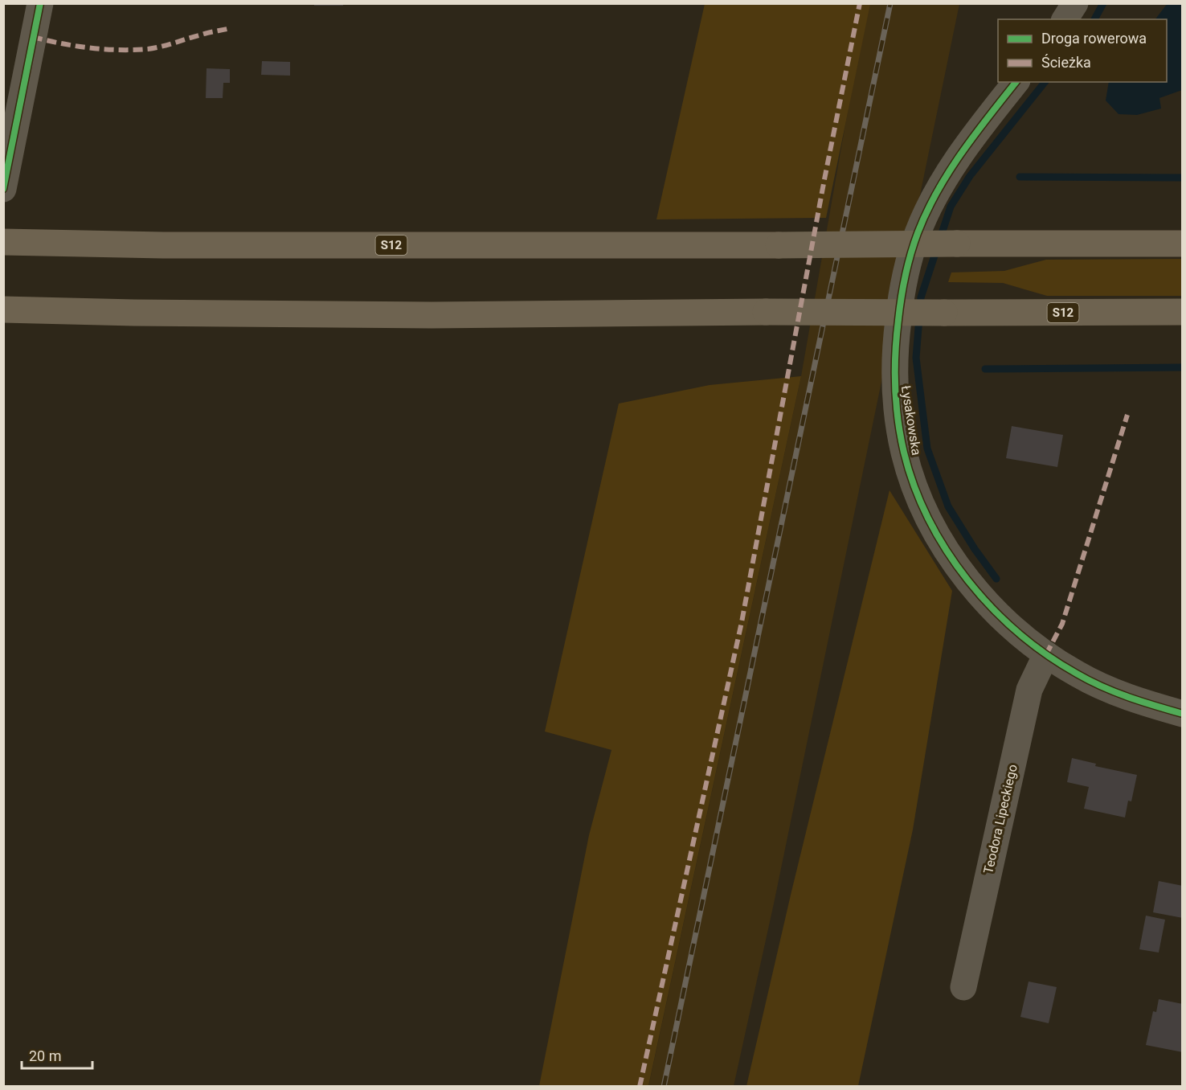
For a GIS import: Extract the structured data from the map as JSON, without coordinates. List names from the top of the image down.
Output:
{
  "streets": {
    "highway": ["S12"],
    "street": ["Łysakowska", "Teodora Lipeckiego"]
  },
  "crossings": [
    ["Łysakowska", "Teodora Lipeckiego"]
  ],
  "legend": ["Droga rowerowa", "Ścieżka"],
  "scale_bar": "20 m"
}
